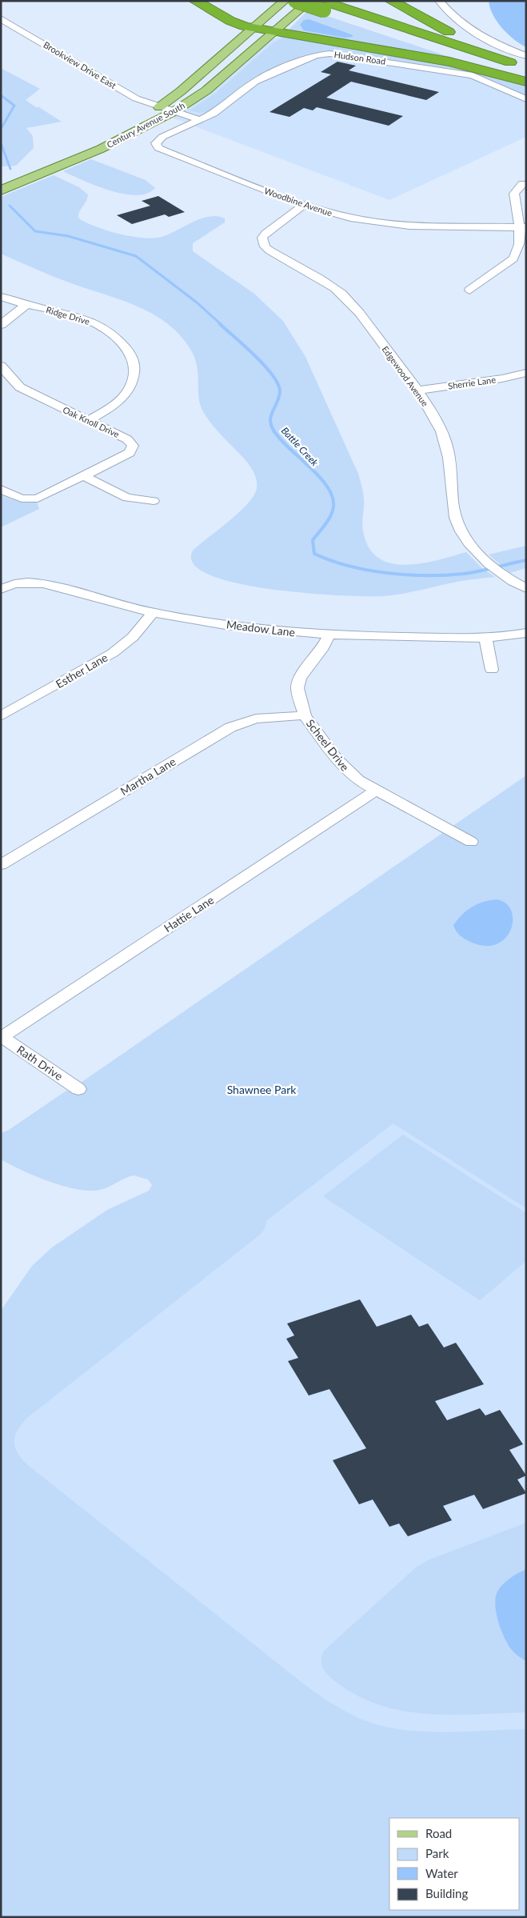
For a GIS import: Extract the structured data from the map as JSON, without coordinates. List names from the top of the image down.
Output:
{
  "streets": {
    "main road": ["Century Avenue South"],
    "street": [
      "Hudson Road",
      "Brookview Drive East",
      "Woodbine Avenue",
      "Ridge Drive",
      "Edgewood Avenue",
      "Sherrie Lane",
      "Oak Knoll Drive",
      "Meadow Lane",
      "Esther Lane",
      "Scheel Drive",
      "Martha Lane",
      "Hattie Lane",
      "Rath Drive"
    ]
  },
  "crossings": [
    ["Hudson Road", "Woodbine Avenue"],
    ["Brookview Drive East", "Century Avenue South"],
    ["Woodbine Avenue", "Edgewood Avenue"],
    ["Ridge Drive", "Oak Knoll Drive"],
    ["Edgewood Avenue", "Sherrie Lane"],
    ["Meadow Lane", "Esther Lane"],
    ["Meadow Lane", "Scheel Drive"],
    ["Scheel Drive", "Martha Lane"],
    ["Scheel Drive", "Hattie Lane"],
    ["Hattie Lane", "Rath Drive"]
  ],
  "water": ["Battle Creek"],
  "parks": ["Shawnee Park"],
  "legend": [
    "Road",
    "Park",
    "Water",
    "Building"
  ]
}
